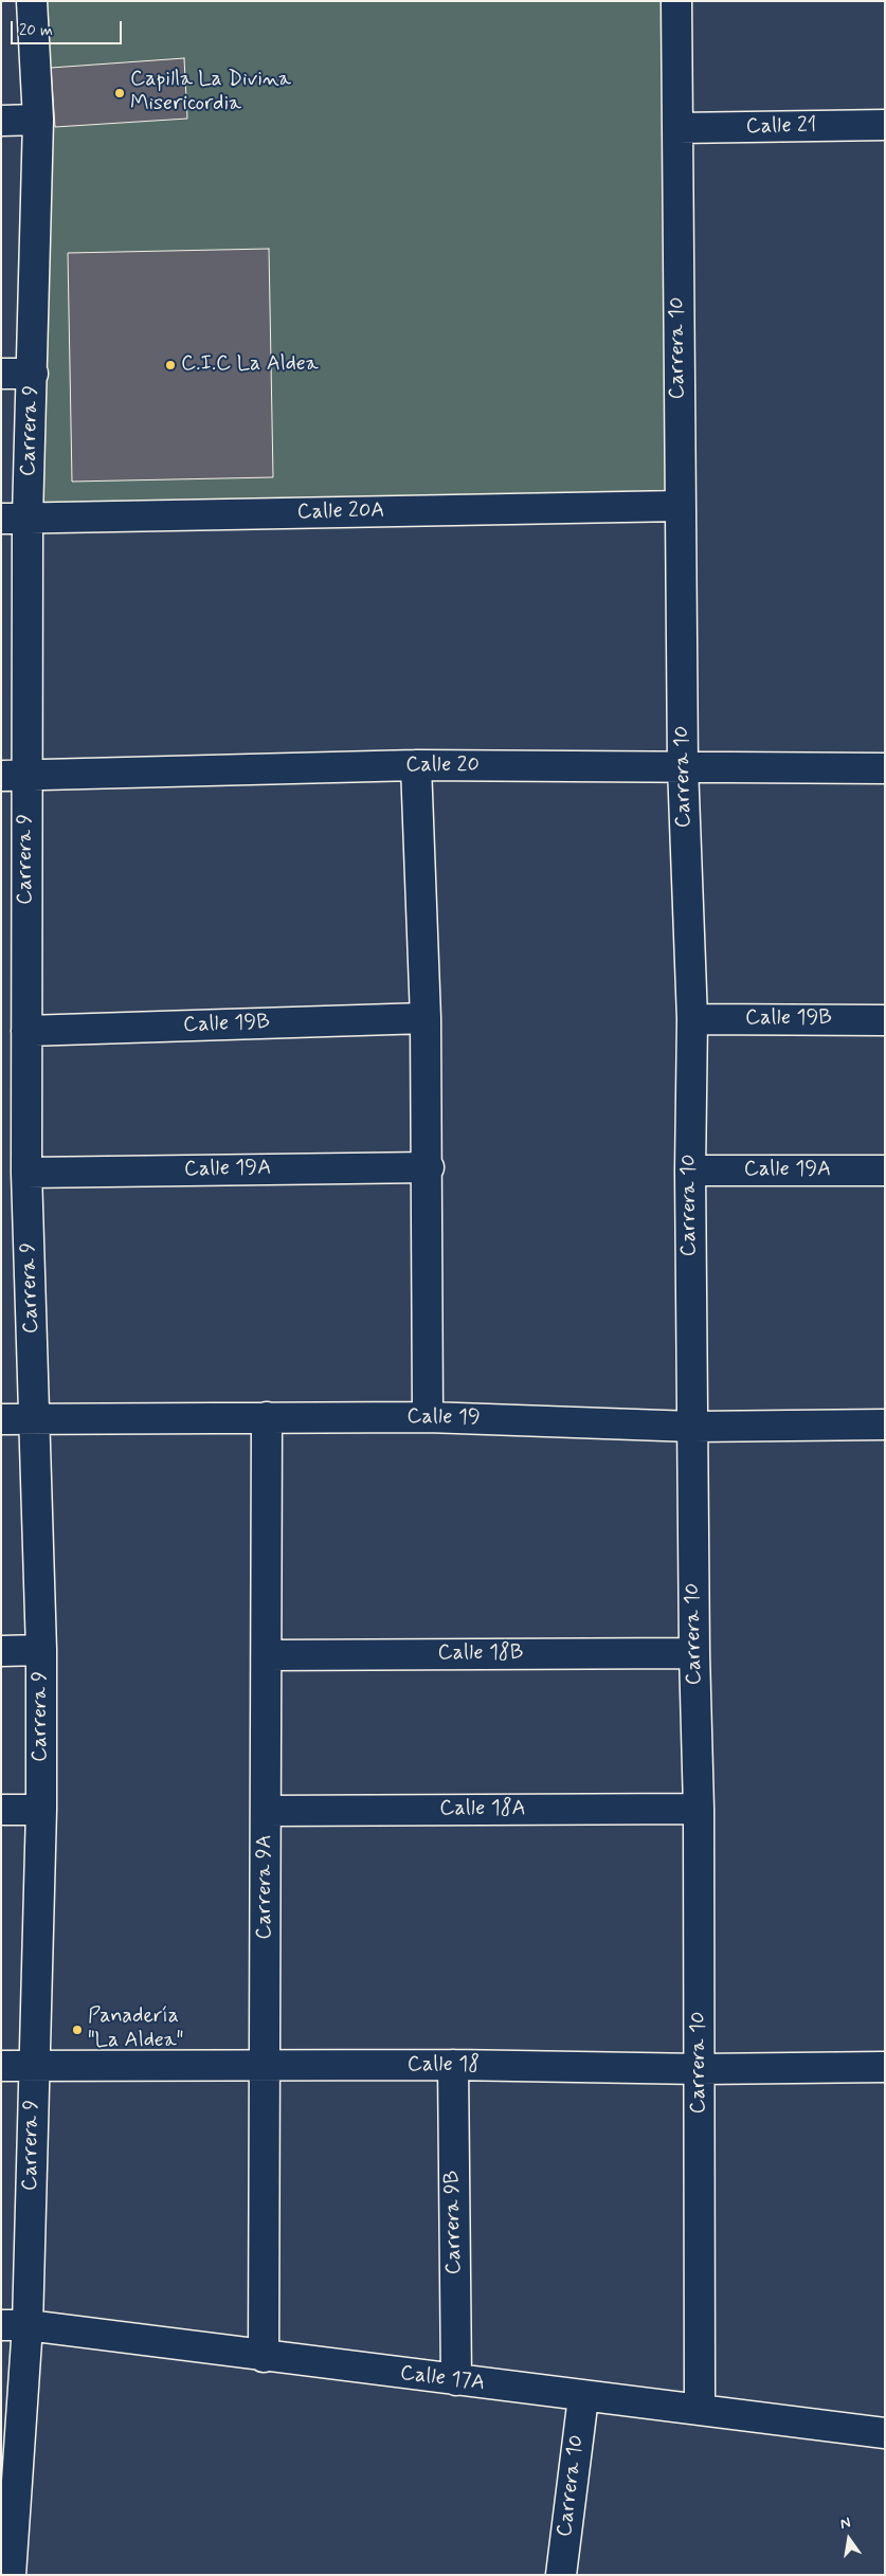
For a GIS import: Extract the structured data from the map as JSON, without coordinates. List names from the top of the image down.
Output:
{
  "streets": {
    "street": [
      "Calle 21",
      "Carrera 10",
      "Carrera 9",
      "Calle 20A",
      "Calle 20",
      "Calle 19B",
      "Calle 19A",
      "Calle 19",
      "Calle 18B",
      "Calle 18A",
      "Carrera 9A",
      "Calle 18",
      "Carrera 9B",
      "Calle 17A"
    ]
  },
  "crossings": [
    ["Calle 21", "Carrera 10"],
    ["Carrera 10", "Calle 20A"],
    ["Carrera 10", "Calle 20"],
    ["Carrera 10", "Calle 19B"],
    ["Carrera 10", "Calle 19A"],
    ["Carrera 10", "Calle 19"],
    ["Carrera 10", "Calle 18B"],
    ["Carrera 10", "Calle 18A"],
    ["Carrera 10", "Calle 18"],
    ["Carrera 10", "Calle 17A"],
    ["Carrera 9", "Calle 20A"],
    ["Carrera 9", "Calle 20"],
    ["Carrera 9", "Calle 19B"],
    ["Carrera 9", "Calle 19A"],
    ["Carrera 9", "Calle 19"],
    ["Carrera 9", "Calle 18"],
    ["Carrera 9", "Calle 17A"],
    ["Calle 19", "Carrera 9A"],
    ["Calle 18B", "Carrera 9A"],
    ["Calle 18A", "Carrera 9A"],
    ["Carrera 9A", "Calle 18"],
    ["Carrera 9A", "Calle 17A"],
    ["Calle 18", "Carrera 9B"],
    ["Carrera 9B", "Calle 17A"]
  ],
  "places": ["Capilla La Divina Misericordia", "C.I.C La Aldea", "Panadería \"La Aldea\""],
  "scale_bar": "20 m",
  "north": "top"
}
